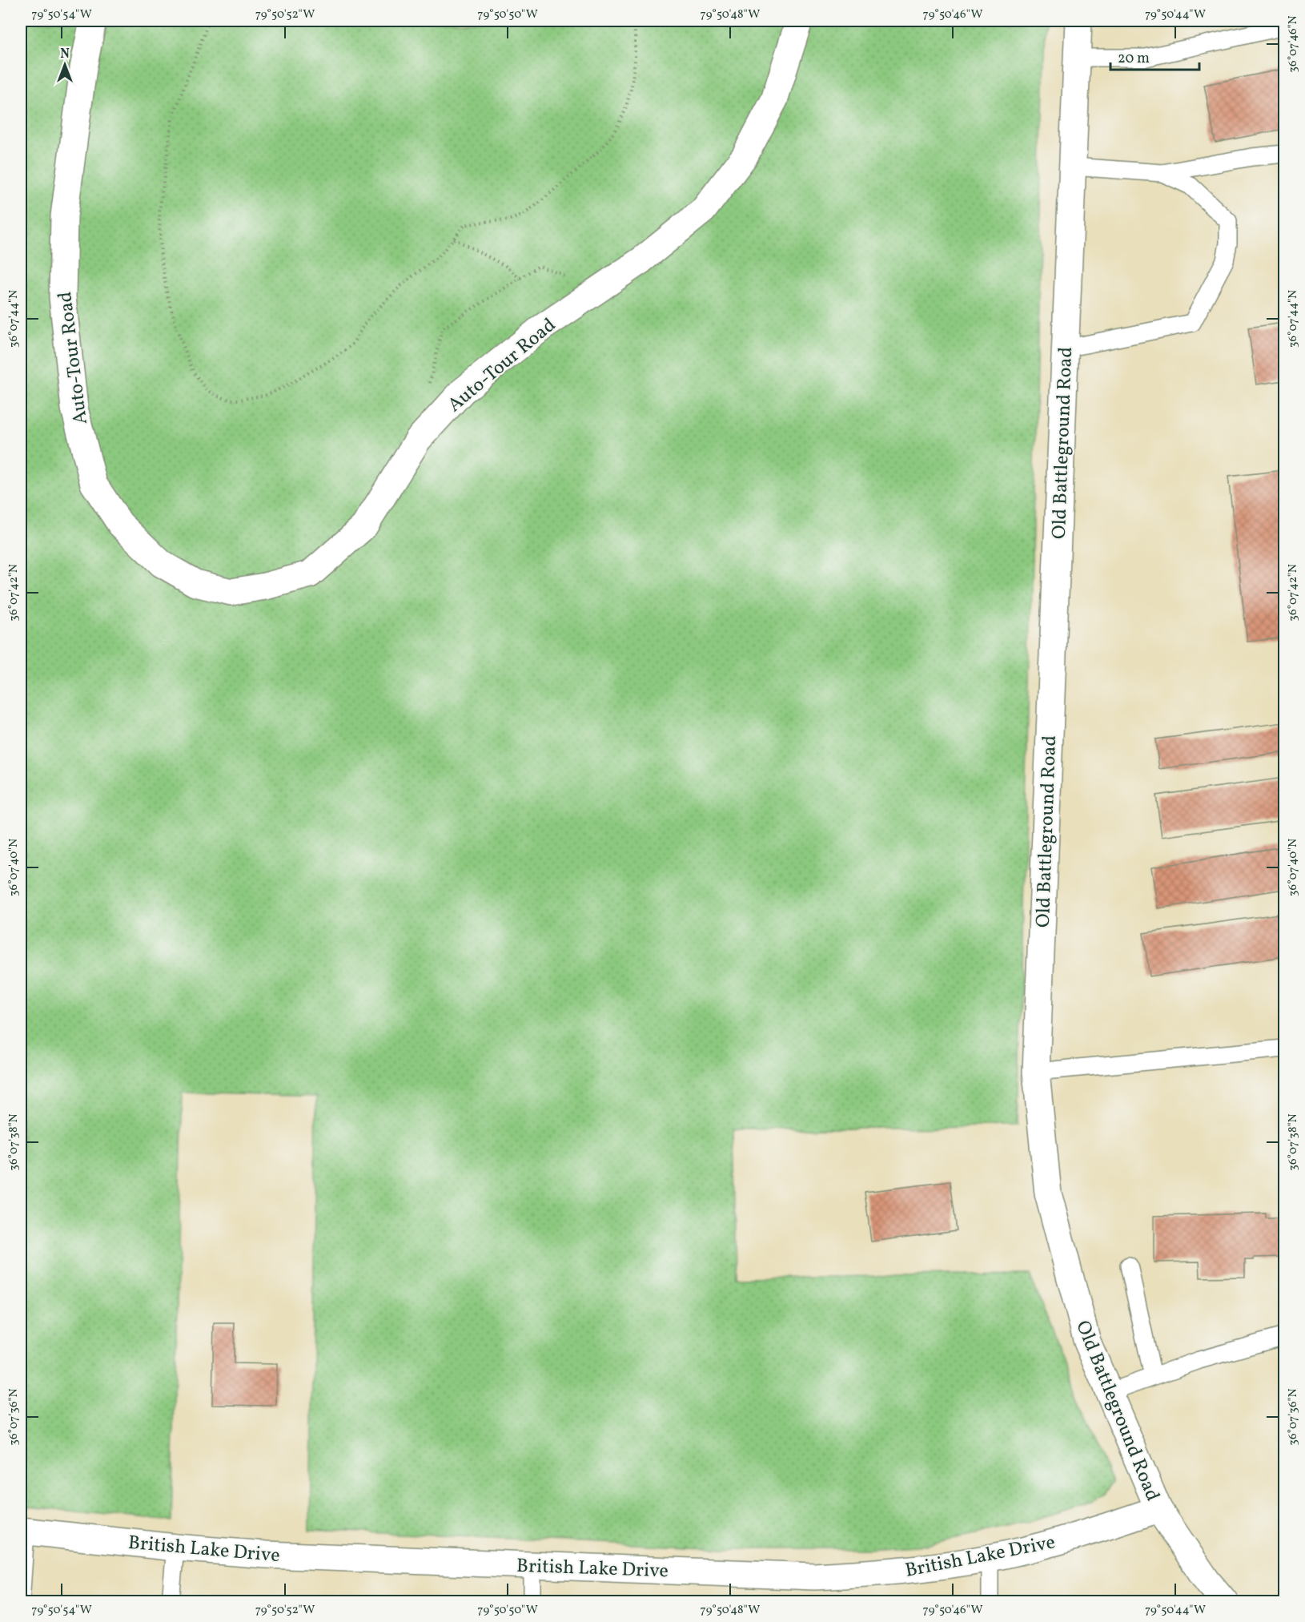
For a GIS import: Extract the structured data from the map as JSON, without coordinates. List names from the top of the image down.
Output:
{
  "streets": {
    "street": ["Auto-Tour Road", "Old Battleground Road", "British Lake Drive"]
  },
  "crossings": [
    ["Old Battleground Road", "British Lake Drive"]
  ],
  "scale_bar": "20 m",
  "north": "top",
  "coordinates": [
    "79°50'54\"W",
    "79°50'52\"W",
    "79°50'50\"W",
    "79°50'48\"W",
    "79°50'46\"W",
    "79°50'44\"W",
    "36°07'46\"N",
    "36°07'44\"N",
    "36°07'42\"N",
    "36°07'40\"N",
    "36°07'38\"N",
    "36°07'36\"N"
  ]
}
